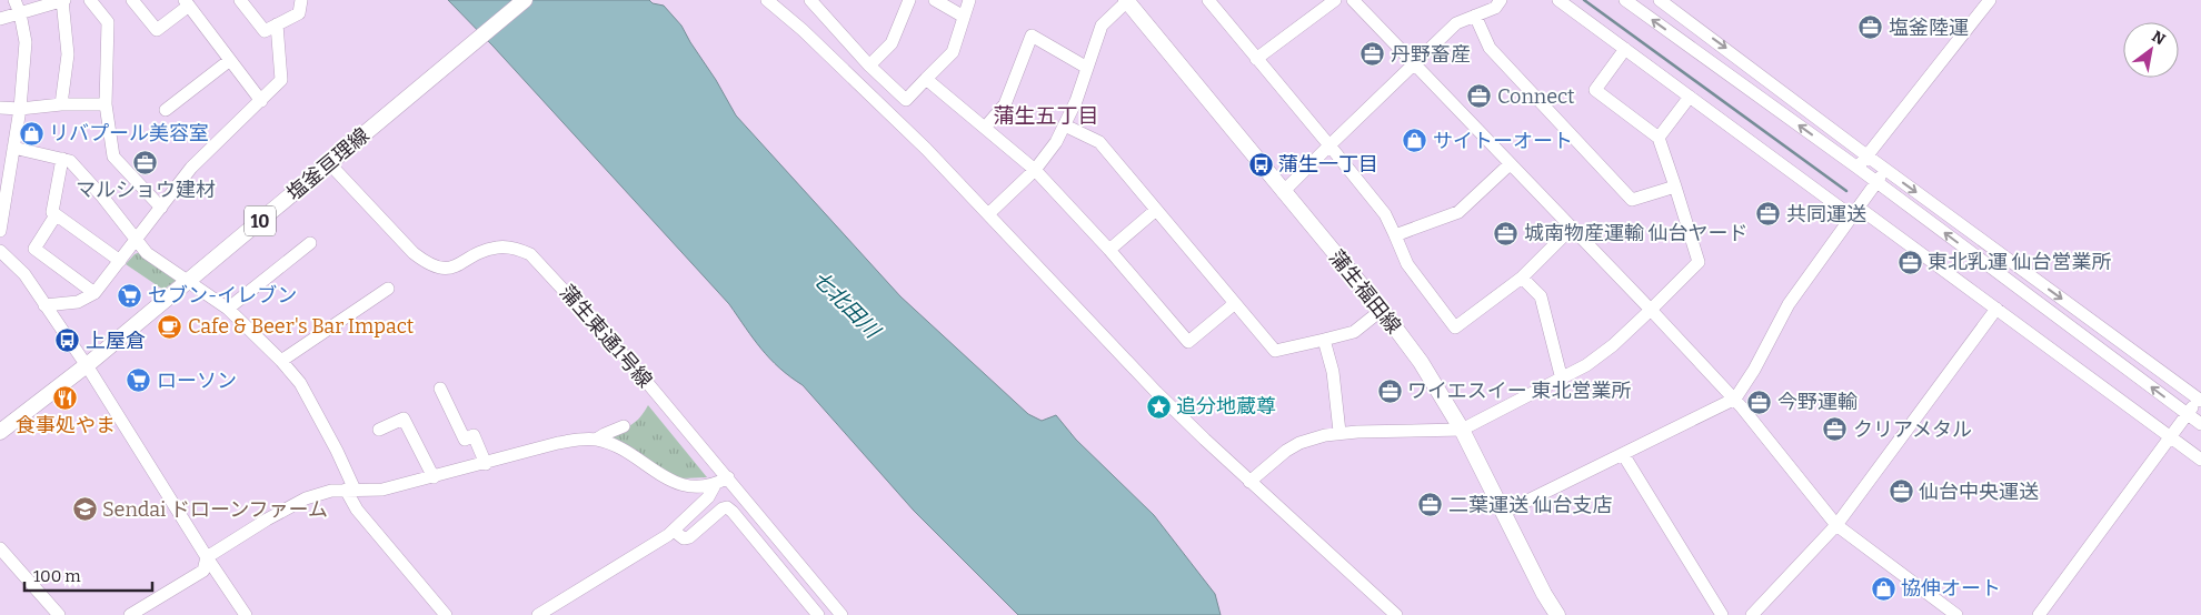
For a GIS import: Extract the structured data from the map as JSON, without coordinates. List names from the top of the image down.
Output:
{
  "streets": {
    "main road": ["塩釜亘理線", "10", "蒲生福田線"],
    "street": ["蒲生東通1号線"]
  },
  "crossings": [
    ["塩釜亘理線", "蒲生東通1号線"]
  ],
  "districts": ["蒲生五丁目"],
  "water": ["七北田川"],
  "places": {
    "office": [
      "塩釜陸運",
      "丹野畜産",
      "Connect",
      "マルショウ建材",
      "共同運送",
      "城南物産運輸 仙台ヤード",
      "東北乳運 仙台営業所",
      "ワイエスイー 東北営業所",
      "今野運輸",
      "クリアメタル",
      "仙台中央運送",
      "二葉運送 仙台支店"
    ],
    "shop": ["リバプール美容室", "サイトーオート", "協伸オート"],
    "bus stop": ["蒲生一丁目", "上屋倉"],
    "supermarket": ["セブン-イレブン", "ローソン"],
    "cafe": ["Cafe & Beer's Bar Impact"],
    "restaurant": ["食事処やま"],
    "place": ["追分地蔵尊"],
    "school or university": ["Sendai ドローンファーム"]
  },
  "scale_bar": "100 m",
  "north": "top right"
}
